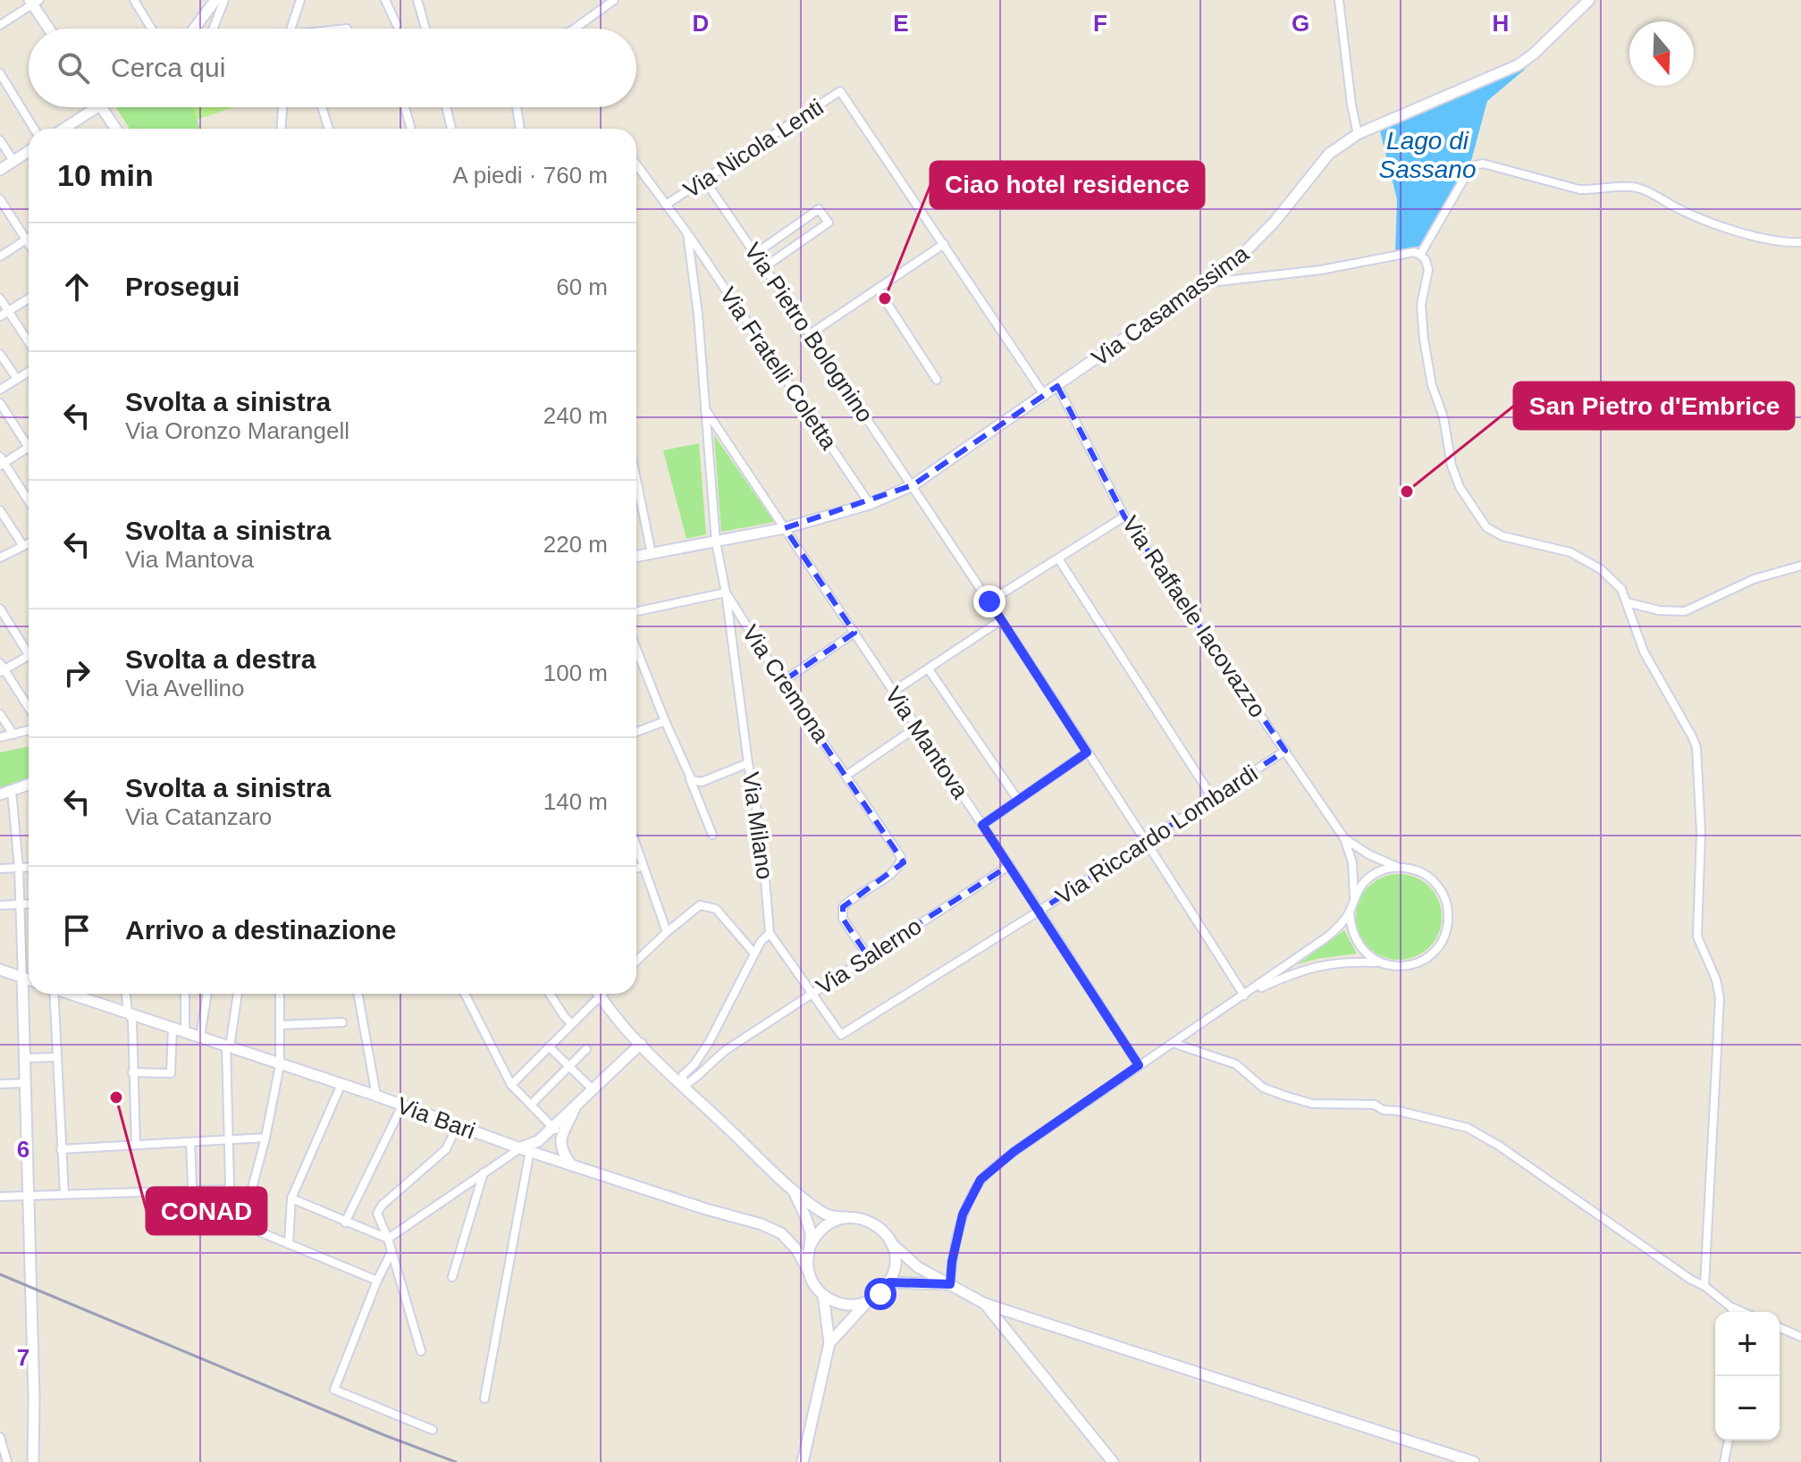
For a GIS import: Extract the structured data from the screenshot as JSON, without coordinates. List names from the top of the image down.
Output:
{
  "streets": {
    "main road": ["Via Casamassima", "Via Bari"],
    "street": [
      "Via Nicola Lenti",
      "Via Pietro Bolognino",
      "Via Fratelli Coletta",
      "Via Raffaele Iacovazzo",
      "Via Cremona",
      "Via Mantova",
      "Via Milano",
      "Via Riccardo Lombardi",
      "Via Salerno"
    ]
  },
  "crossings": [
    ["Via Nicola Lenti", "Via Pietro Bolognino"],
    ["Via Nicola Lenti", "Via Fratelli Coletta"],
    ["Via Casamassima", "Via Pietro Bolognino"],
    ["Via Casamassima", "Via Fratelli Coletta"],
    ["Via Casamassima", "Via Raffaele Iacovazzo"],
    ["Via Casamassima", "Via Mantova"],
    ["Via Casamassima", "Via Milano"],
    ["Via Pietro Bolognino", "Via Riccardo Lombardi"],
    ["Via Fratelli Coletta", "Via Milano"],
    ["Via Raffaele Iacovazzo", "Via Riccardo Lombardi"],
    ["Via Cremona", "Via Milano"],
    ["Via Cremona", "Via Salerno"],
    ["Via Mantova", "Via Milano"],
    ["Via Mantova", "Via Riccardo Lombardi"],
    ["Via Mantova", "Via Salerno"],
    ["Via Milano", "Via Riccardo Lombardi"],
    ["Via Riccardo Lombardi", "Via Salerno"]
  ],
  "water": ["Lago di Sassano"],
  "places": ["Ciao hotel residence", "San Pietro d'Embrice", "CONAD"],
  "north": "bottom",
  "page": {
    "search": "Cerca qui",
    "heading": ["10 min", "A piedi · 760 m"],
    "list": [
      ["Prosegui", "60 m"],
      ["Svolta a sinistra", "Via Oronzo Marangell", "240 m"],
      ["Svolta a sinistra", "Via Mantova", "220 m"],
      ["Svolta a destra", "Via Avellino", "100 m"],
      ["Svolta a sinistra", "Via Catanzaro", "140 m"],
      "Arrivo a destinazione"
    ],
    "map_buttons": ["+", "−"]
  },
  "grid": {
    "columns": [
      "D",
      "E",
      "F",
      "G",
      "H"
    ],
    "rows": ["6", "7"]
  }
}
